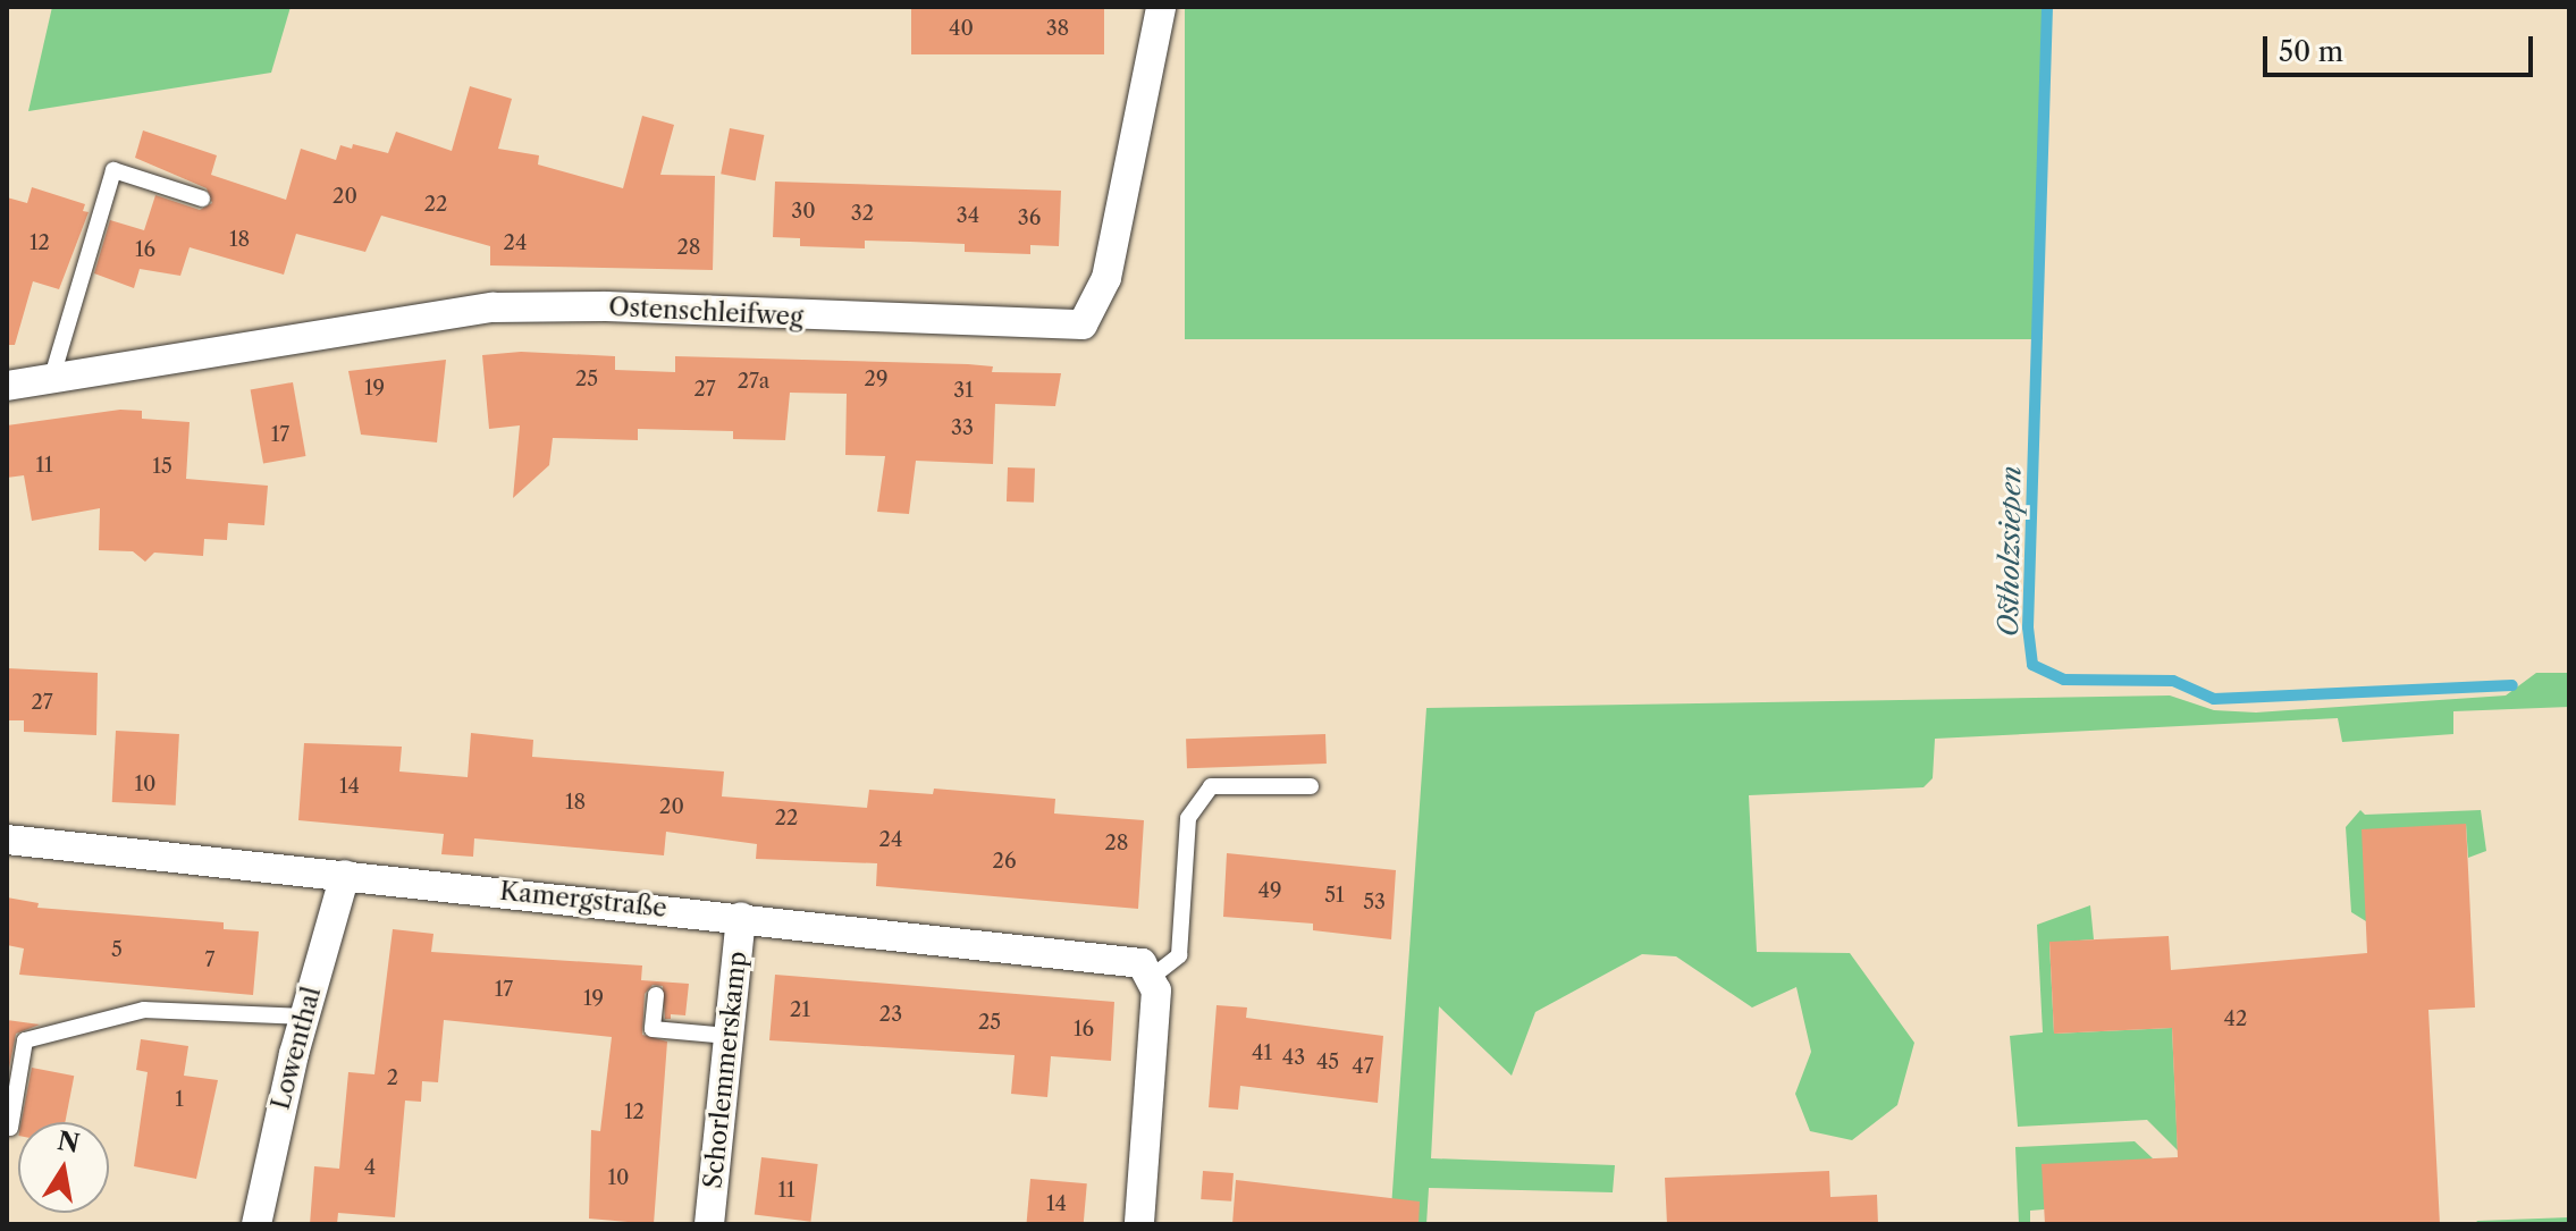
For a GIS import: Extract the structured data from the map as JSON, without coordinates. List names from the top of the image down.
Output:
{
  "streets": {
    "street": [
      "Ostenschleifweg",
      "Kamergstraße",
      "Lowenthal",
      "Schorlemmerskamp"
    ]
  },
  "crossings": [
    ["Kamergstraße", "Lowenthal"],
    ["Kamergstraße", "Schorlemmerskamp"]
  ],
  "water": ["Ostholzsiepen"],
  "house_numbers": [
    "40",
    "38",
    "20",
    "22",
    "30",
    "32",
    "34",
    "36",
    "18",
    "12",
    "24",
    "28",
    "16",
    "25",
    "29",
    "27a",
    "19",
    "27",
    "31",
    "33",
    "17",
    "11",
    "15",
    "27",
    "10",
    "14",
    "18",
    "20",
    "22",
    "24",
    "28",
    "26",
    "49",
    "51",
    "53",
    "5",
    "7",
    "17",
    "19",
    "21",
    "23",
    "42",
    "25",
    "16",
    "41",
    "43",
    "45",
    "47",
    "2",
    "1",
    "12",
    "4",
    "10",
    "11",
    "14"
  ],
  "scale_bar": "50 m",
  "north": "top"
}
